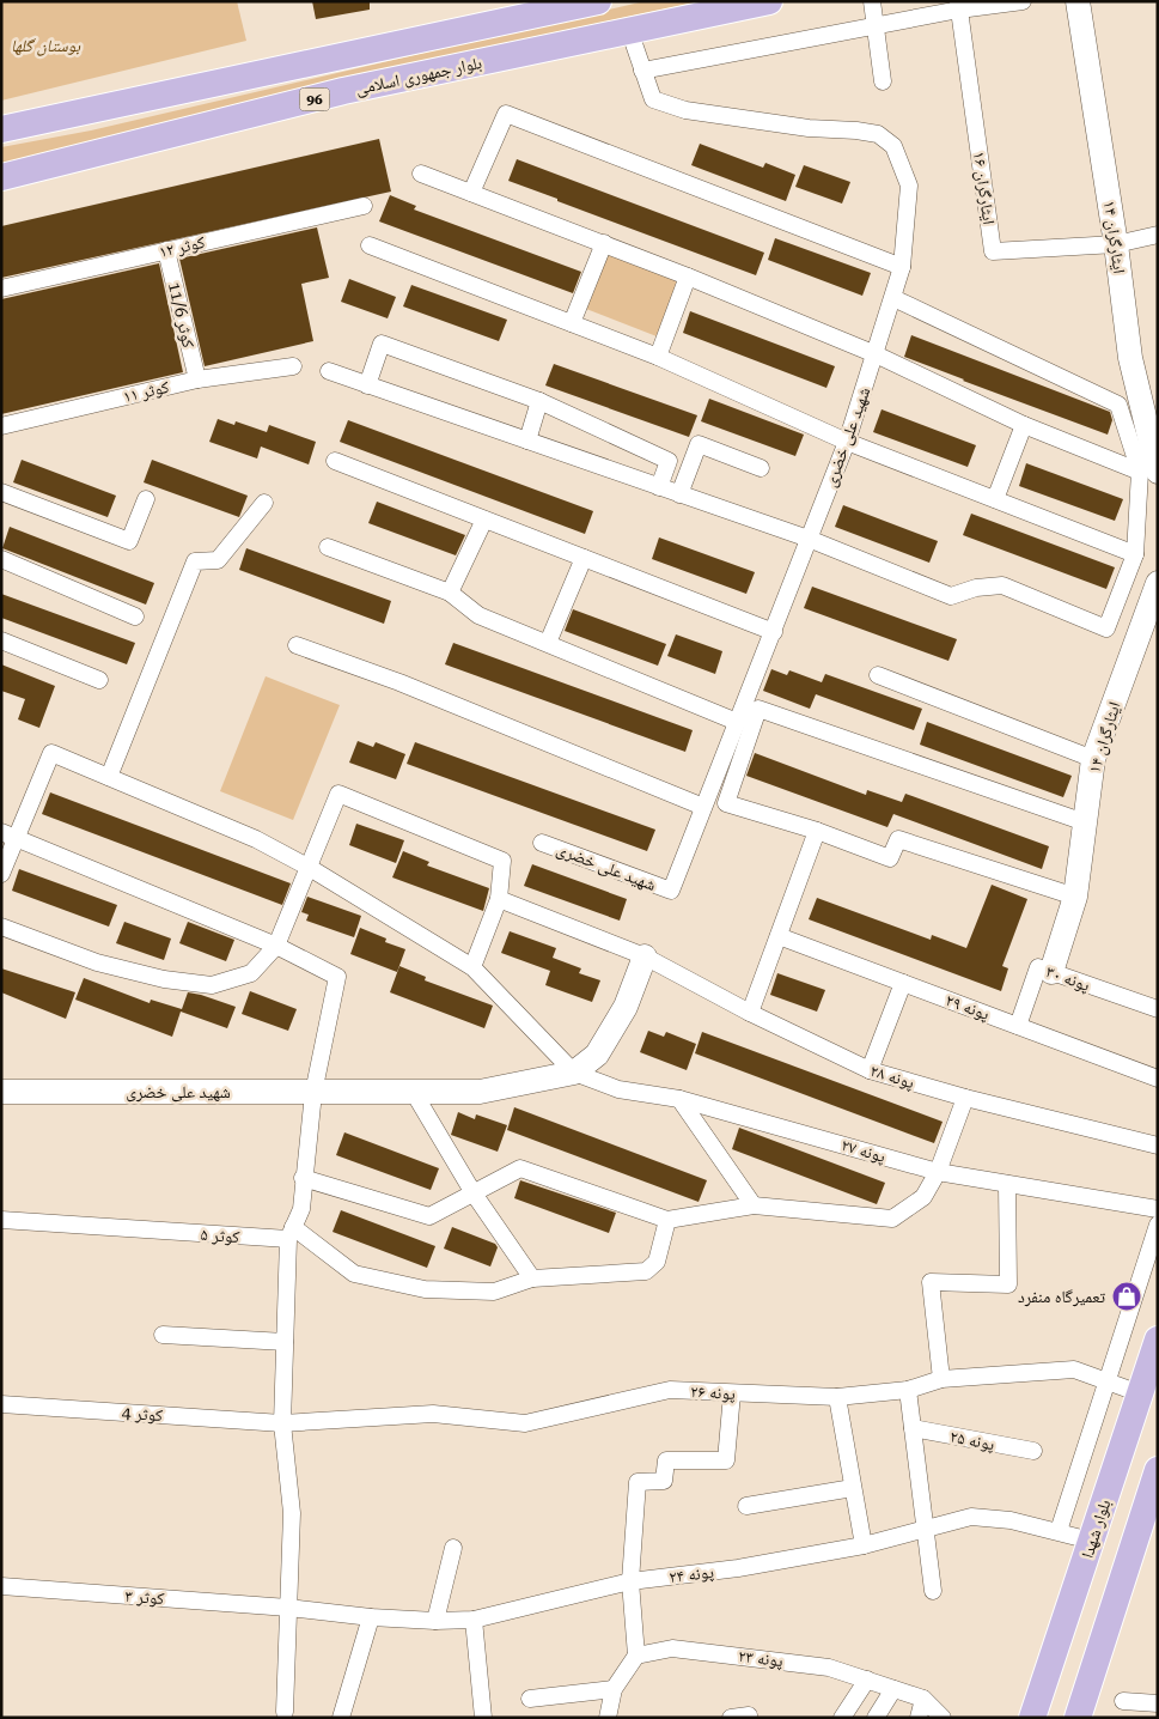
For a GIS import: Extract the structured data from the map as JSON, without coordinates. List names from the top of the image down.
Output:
{
  "streets": {
    "main road": ["بلوار جمهوری اسلامی", "96", "بلوار شهدا"],
    "street": [
      "ایثارگران ۱۶",
      "ایثارگران ۱۴",
      "کوثر ۱۲",
      "کوثر 11/6",
      "کوثر ۱۱",
      "شهید علی خضری",
      "پونه ۳۰",
      "پونه ۲۹",
      "پونه ۲۸",
      "پونه ۲۷",
      "کوثر ۵",
      "پونه ۲۶",
      "کوثر 4",
      "پونه ۲۵",
      "پونه ۲۴",
      "کوثر ۳",
      "پونه ۲۳"
    ]
  },
  "crossings": [
    ["بلوار جمهوری اسلامی", "شهید علی خضری"],
    ["ایثارگران ۱۶", "ایثارگران ۱۴"],
    ["ایثارگران ۱۴", "پونه ۳۰"],
    ["کوثر ۱۲", "کوثر 11/6"],
    ["کوثر 11/6", "کوثر ۱۱"],
    ["شهید علی خضری", "پونه ۲۸"],
    ["شهید علی خضری", "پونه ۲۷"],
    ["پونه ۳۰", "پونه ۲۹"],
    ["پونه ۲۶", "کوثر 4"],
    ["پونه ۲۶", "بلوار شهدا"],
    ["بلوار شهدا", "پونه ۲۴"],
    ["پونه ۲۴", "کوثر ۳"]
  ],
  "parks": ["بوستان گلها"],
  "places": {
    "shop": ["تعمیرگاه منفرد"]
  }
}
